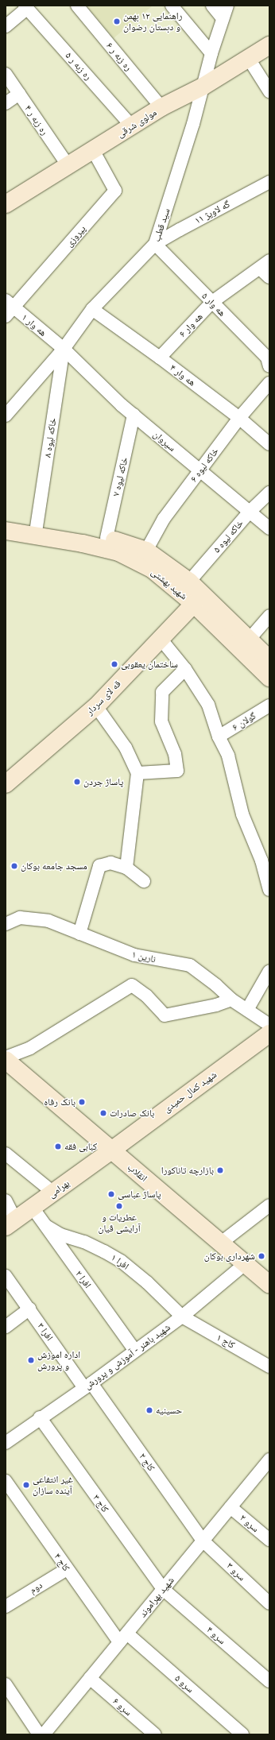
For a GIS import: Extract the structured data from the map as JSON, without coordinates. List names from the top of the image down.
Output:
{
  "streets": {
    "main road": [
      "مولوی شرقی",
      "شهید بهشتی",
      "قه لای سردار",
      "شهید کمال حمیدی",
      "انقلاب",
      "بهرامی"
    ],
    "street": [
      "ره زبه ر ۶",
      "ره زبه ر ۵",
      "ره زبه ر ۴",
      "گه لاویژ ۱۱",
      "سید قطب",
      "پیروزی",
      "هه وار ۵",
      "هه وار ۱",
      "هه وار ۶",
      "هه وار ۴",
      "خاکه لیوه ۸",
      "سیروان",
      "خاکه لیوه ۶",
      "خاکه لیوه ۷",
      "خاکه لیوه ۵",
      "گولان ۶",
      "نارین ۱",
      "افرا ۱",
      "افرا ۲",
      "افرا ۳",
      "کاج ۱",
      "شهید باهنر - آموزش و پرورش",
      "کاج ۲",
      "کاج ۳",
      "سرو ۲",
      "کاج ۴",
      "سرو ۳",
      "دوم",
      "شهید بهراموند",
      "سرو ۴",
      "سرو ۵",
      "سرو ۶"
    ]
  },
  "crossings": [
    ["ره زبه ر ۶", "مولوی شرقی"],
    ["ره زبه ر ۵", "مولوی شرقی"],
    ["ره زبه ر ۴", "مولوی شرقی"],
    ["مولوی شرقی", "سید قطب"],
    ["مولوی شرقی", "پیروزی"],
    ["گه لاویژ ۱۱", "سید قطب"],
    ["گه لاویژ ۱۱", "هه وار ۵"],
    ["سید قطب", "هه وار ۵"],
    ["سید قطب", "هه وار ۱"],
    ["سید قطب", "هه وار ۴"],
    ["سید قطب", "خاکه لیوه ۸"],
    ["سید قطب", "سیروان"],
    ["پیروزی", "هه وار ۱"],
    ["هه وار ۵", "هه وار ۶"],
    ["هه وار ۱", "خاکه لیوه ۸"],
    ["هه وار ۱", "سیروان"],
    ["هه وار ۶", "هه وار ۴"],
    ["هه وار ۴", "خاکه لیوه ۶"],
    ["خاکه لیوه ۸", "سیروان"],
    ["خاکه لیوه ۸", "شهید بهشتی"],
    ["سیروان", "خاکه لیوه ۶"],
    ["سیروان", "خاکه لیوه ۷"],
    ["سیروان", "خاکه لیوه ۵"],
    ["خاکه لیوه ۶", "شهید بهشتی"],
    ["خاکه لیوه ۷", "شهید بهشتی"],
    ["خاکه لیوه ۵", "شهید بهشتی"],
    ["شهید بهشتی", "قه لای سردار"],
    ["شهید کمال حمیدی", "انقلاب"],
    ["شهید کمال حمیدی", "بهرامی"],
    ["انقلاب", "بهرامی"],
    ["انقلاب", "شهید باهنر - آموزش و پرورش"],
    ["بهرامی", "افرا ۲"],
    ["افرا ۱", "افرا ۲"],
    ["افرا ۱", "کاج ۱"],
    ["افرا ۱", "شهید باهنر - آموزش و پرورش"],
    ["افرا ۲", "شهید باهنر - آموزش و پرورش"],
    ["افرا ۳", "شهید باهنر - آموزش و پرورش"],
    ["افرا ۳", "کاج ۲"],
    ["کاج ۱", "شهید باهنر - آموزش و پرورش"],
    ["شهید باهنر - آموزش و پرورش", "کاج ۲"],
    ["شهید باهنر - آموزش و پرورش", "کاج ۳"],
    ["کاج ۲", "سرو ۳"],
    ["کاج ۲", "شهید بهراموند"],
    ["کاج ۳", "شهید بهراموند"],
    ["کاج ۳", "سرو ۴"],
    ["سرو ۲", "شهید بهراموند"],
    ["کاج ۴", "دوم"],
    ["کاج ۴", "شهید بهراموند"],
    ["کاج ۴", "سرو ۵"],
    ["سرو ۳", "شهید بهراموند"],
    ["شهید بهراموند", "سرو ۴"],
    ["شهید بهراموند", "سرو ۵"],
    ["شهید بهراموند", "سرو ۶"]
  ],
  "places": [
    "راهنمایی ۱۲ بهمن و دبستان رضوان",
    "ساختمان یعقوبی",
    "پاساژ جردن",
    "مسجد جامعه بوکان",
    "بانک رفاه",
    "بانک صادرات",
    "کبابی فقه",
    "بازارچه تاناکورا",
    "پاساژ عباسی",
    "عطریات و آرایشی ڤیان",
    "شهرداری بوکان",
    "اداره اموزش و پرورش",
    "حسینیه",
    "غیر انتفاعی آینده سازان"
  ]
}
